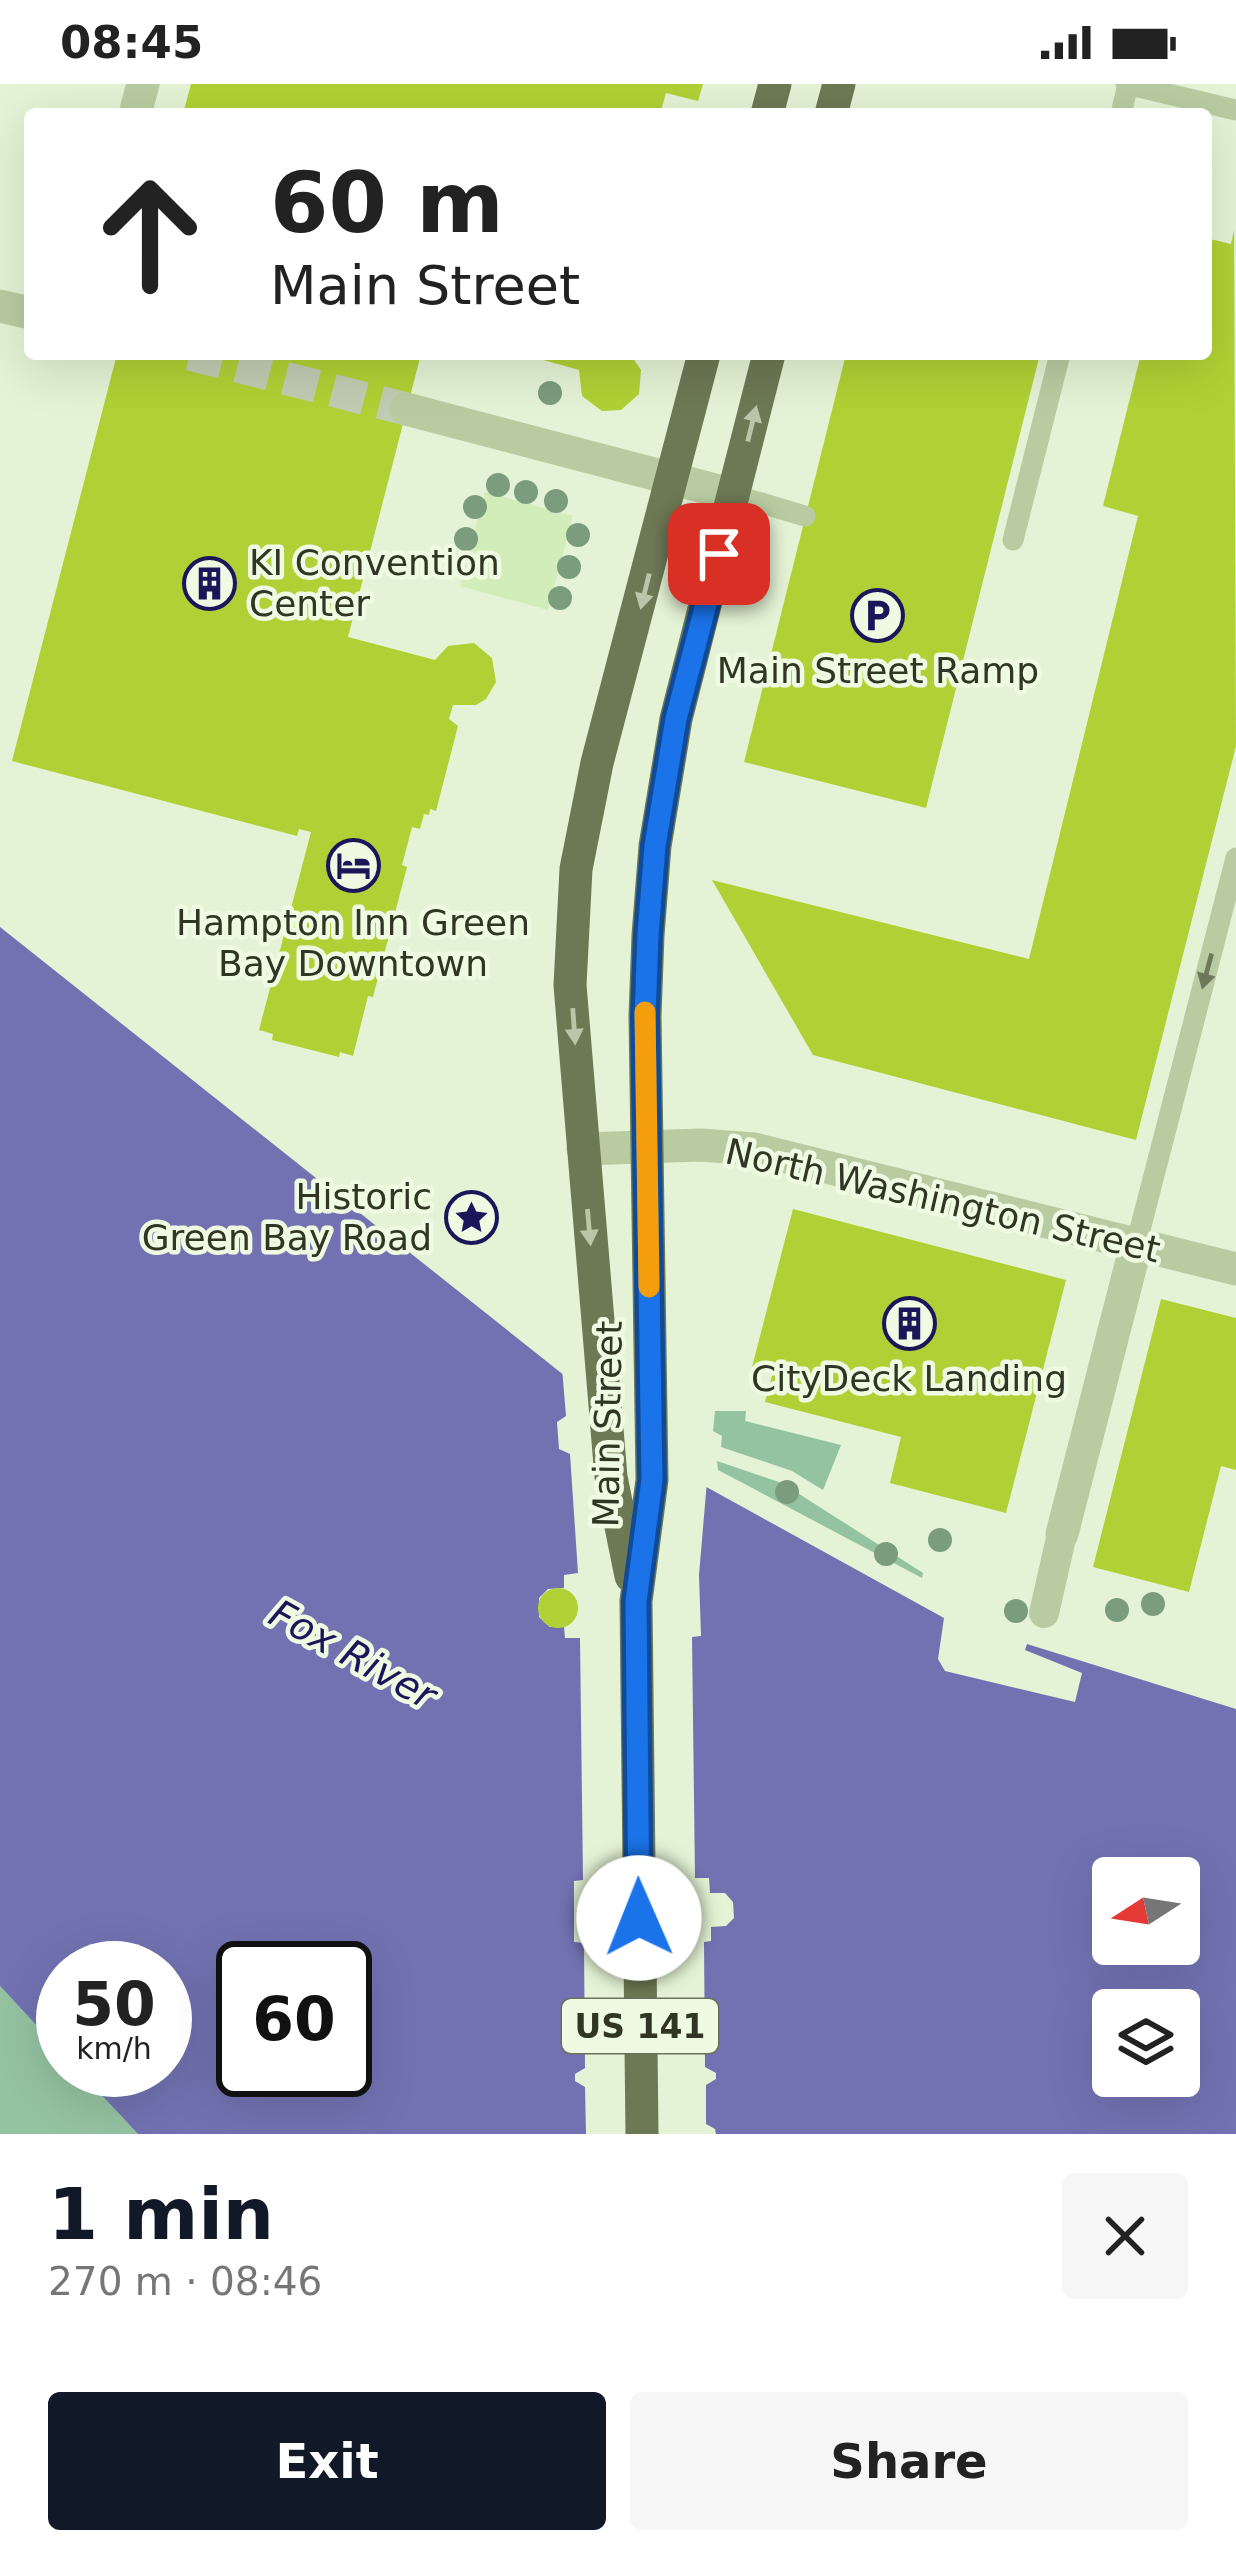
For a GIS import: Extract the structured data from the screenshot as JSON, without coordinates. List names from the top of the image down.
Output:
{
  "streets": {
    "main road": ["Main Street", "US 141"],
    "street": ["North Washington Street"]
  },
  "crossings": [
    ["North Washington Street", "Main Street"],
    ["Main Street", "US 141"]
  ],
  "water": ["Fox River"],
  "places": {
    "building": ["KI Convention Center", "CityDeck Landing"],
    "parking": ["Main Street Ramp"],
    "hotel": ["Hampton Inn Green Bay Downtown"],
    "place": ["Historic Green Bay Road"]
  },
  "north": "left",
  "page": {
    "status": "08:45",
    "turn": ["60 m", "Main Street"],
    "speed": "50 km/h",
    "limit": "60",
    "heading": ["1 min", "270 m · 08:46"],
    "buttons": ["Exit", "Share"]
  }
}
